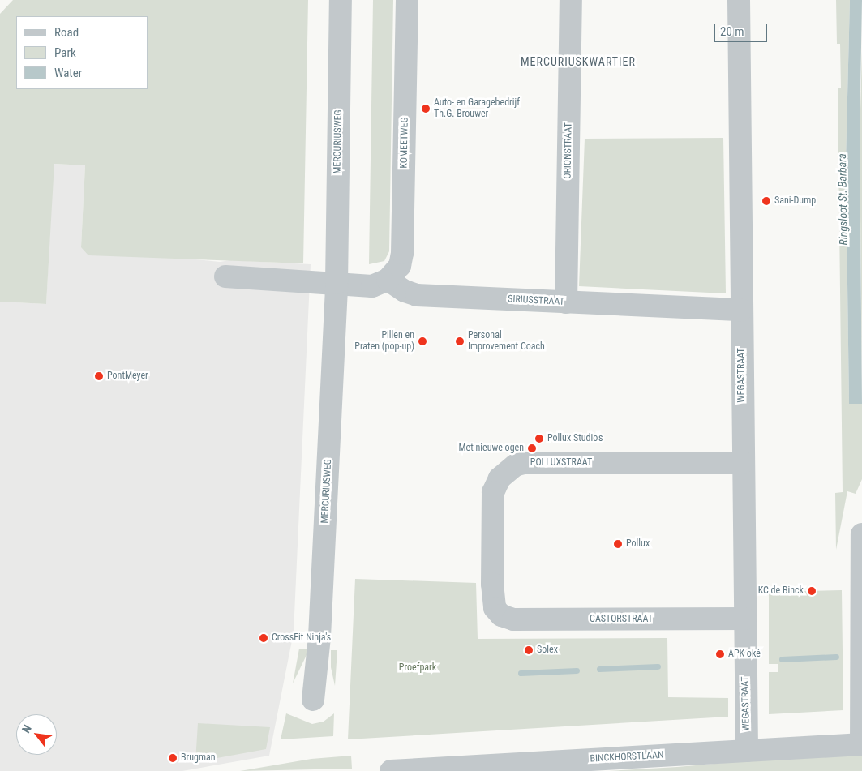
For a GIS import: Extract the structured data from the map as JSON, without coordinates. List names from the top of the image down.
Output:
{
  "streets": {
    "street": [
      "MERCURIUSWEG",
      "KOMEETWEG",
      "ORIONSTRAAT",
      "SIRIUSSTRAAT",
      "WEGASTRAAT",
      "POLLUXSTRAAT",
      "CASTORSTRAAT",
      "BINCKHORSTLAAN"
    ]
  },
  "crossings": [
    ["KOMEETWEG", "SIRIUSSTRAAT"],
    ["ORIONSTRAAT", "SIRIUSSTRAAT"],
    ["SIRIUSSTRAAT", "WEGASTRAAT"],
    ["WEGASTRAAT", "POLLUXSTRAAT"],
    ["WEGASTRAAT", "CASTORSTRAAT"],
    ["WEGASTRAAT", "BINCKHORSTLAAN"],
    ["POLLUXSTRAAT", "CASTORSTRAAT"]
  ],
  "districts": ["MERCURIUSKWARTIER"],
  "water": ["Ringsloot St. Barbara"],
  "parks": ["Proefpark"],
  "places": [
    "Auto- en Garagebedrijf Th.G. Brouwer",
    "Sani-Dump",
    "Pillen en Praten (pop-up)",
    "Personal Improvement Coach",
    "PontMeyer",
    "Pollux Studio's",
    "Met nieuwe ogen",
    "Pollux",
    "KC de Binck",
    "CrossFit Ninja's",
    "Solex",
    "APK oké",
    "Brugman"
  ],
  "legend": ["Road", "Park", "Water"],
  "scale_bar": "20 m",
  "north": "top left"
}
